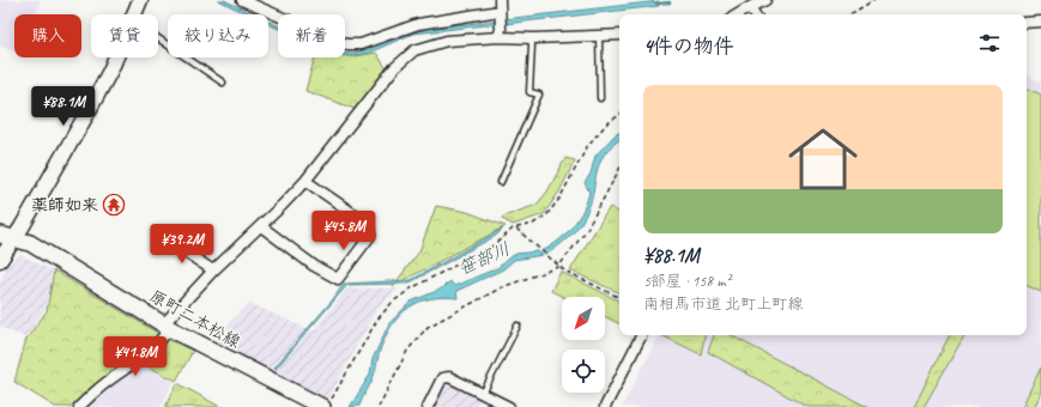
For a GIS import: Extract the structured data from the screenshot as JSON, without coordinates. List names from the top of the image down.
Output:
{
  "streets": {
    "main road": ["原町二本松線"]
  },
  "water": ["笹部川"],
  "places": {
    "temple": ["薬師如来"]
  },
  "north": "bottom left",
  "page": {
    "chip": [
      "購入",
      "賃貸",
      "絞り込み",
      "新着"
    ],
    "heading": "4件の物件",
    "list": [
      {
        "name": "¥88.1M",
        "note": "5部屋 · 158 m² · 南相馬市道 北町上町線"
      }
    ],
    "price": [
      "¥88.1M",
      "¥45.8M",
      "¥39.2M",
      "¥41.8M"
    ]
  }
}
